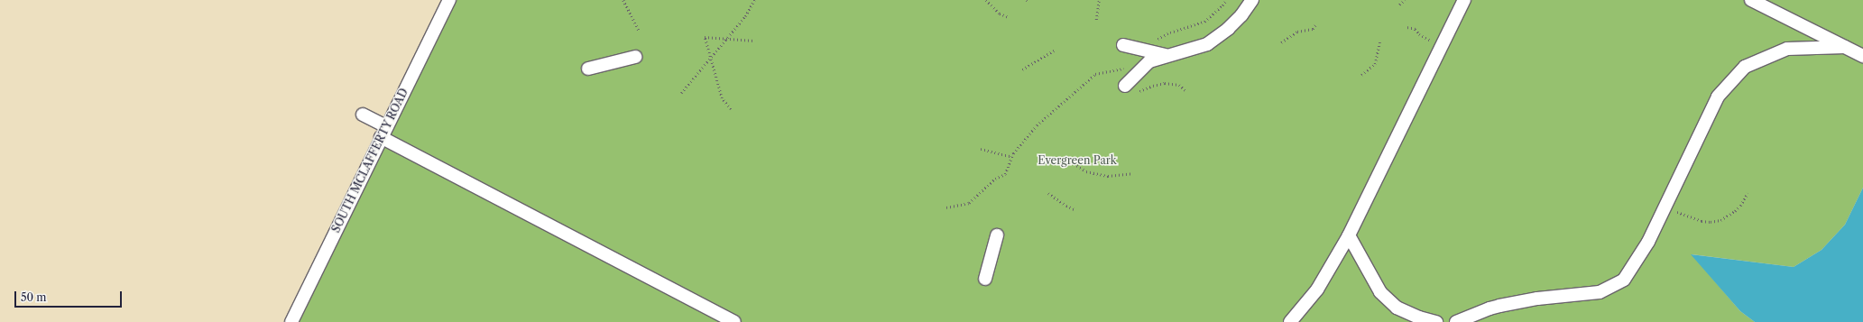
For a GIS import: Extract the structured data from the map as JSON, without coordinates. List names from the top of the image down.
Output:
{
  "streets": {
    "street": ["SOUTH MCLAFFERTY ROAD"]
  },
  "parks": ["Evergreen Park"],
  "scale_bar": "50 m"
}
